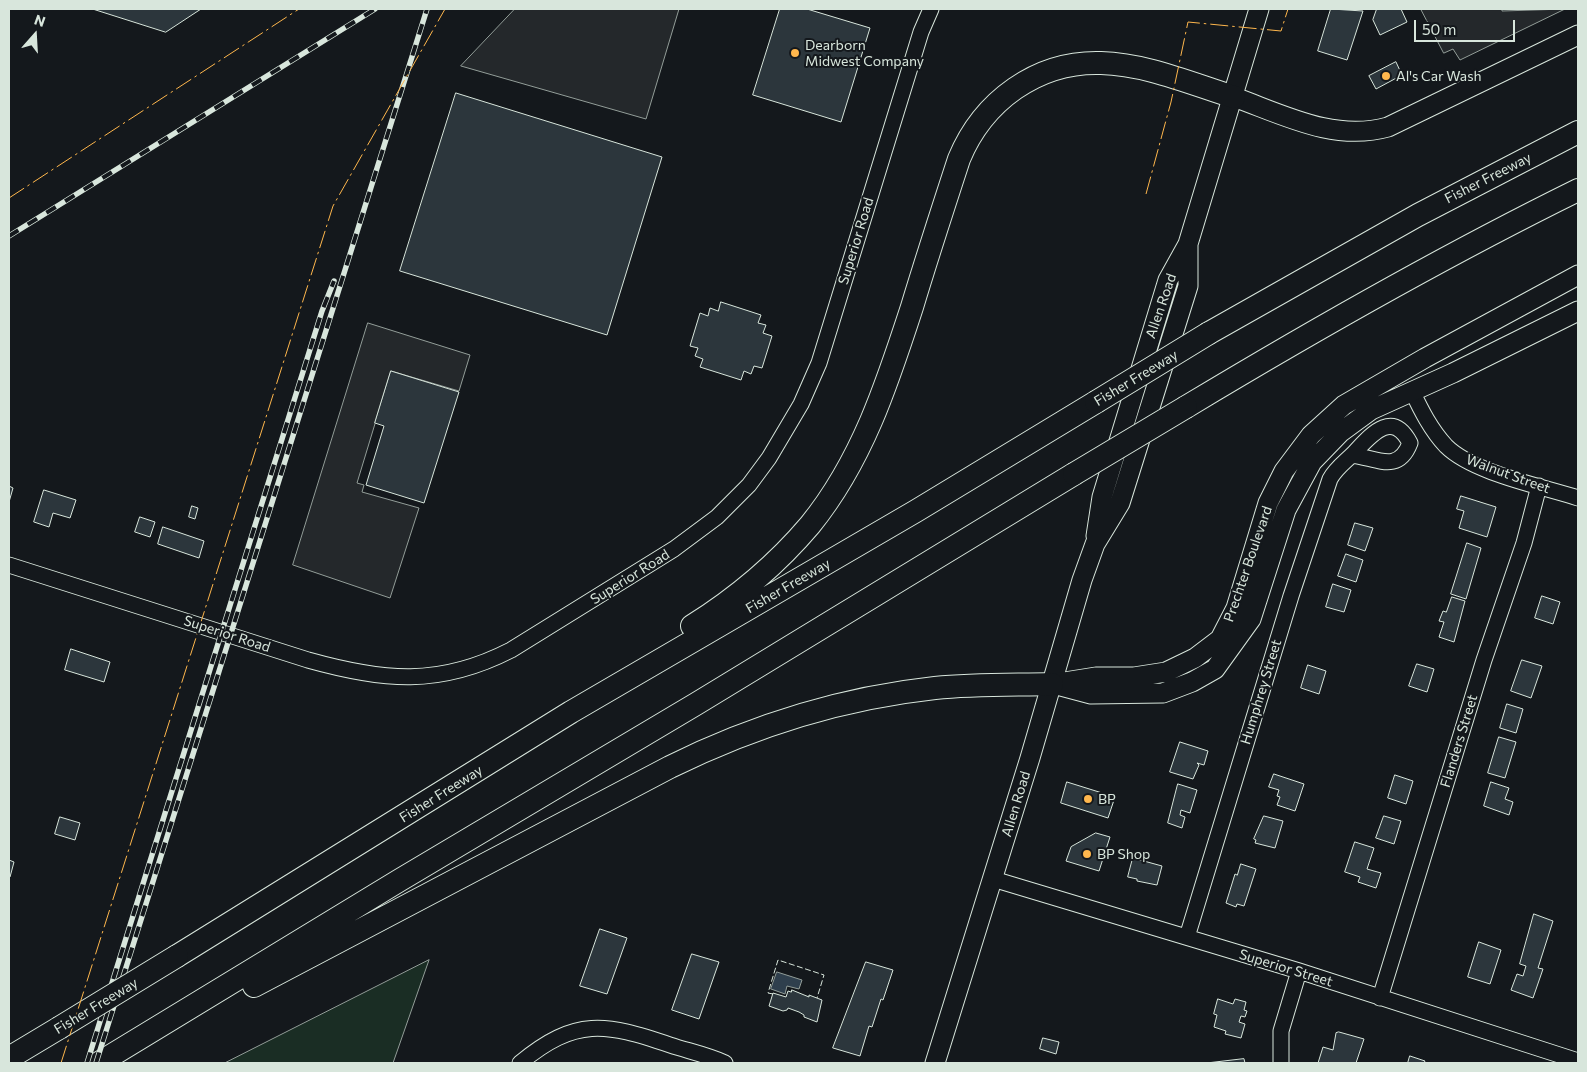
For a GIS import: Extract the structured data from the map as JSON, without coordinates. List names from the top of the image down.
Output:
{
  "streets": {
    "highway": ["Fisher Freeway"],
    "main road": ["Allen Road", "Prechter Boulevard"],
    "street": [
      "Superior Road",
      "Walnut Street",
      "Humphrey Street",
      "Flanders Street",
      "Superior Street"
    ]
  },
  "crossings": [
    ["Allen Road", "Prechter Boulevard"],
    ["Allen Road", "Superior Street"],
    ["Walnut Street", "Prechter Boulevard"],
    ["Walnut Street", "Flanders Street"],
    ["Humphrey Street", "Superior Street"],
    ["Flanders Street", "Superior Street"]
  ],
  "places": [
    "Dearborn Midwest Company",
    "Al's Car Wash",
    "BP",
    "BP Shop"
  ],
  "scale_bar": "50 m",
  "north": "top"
}
